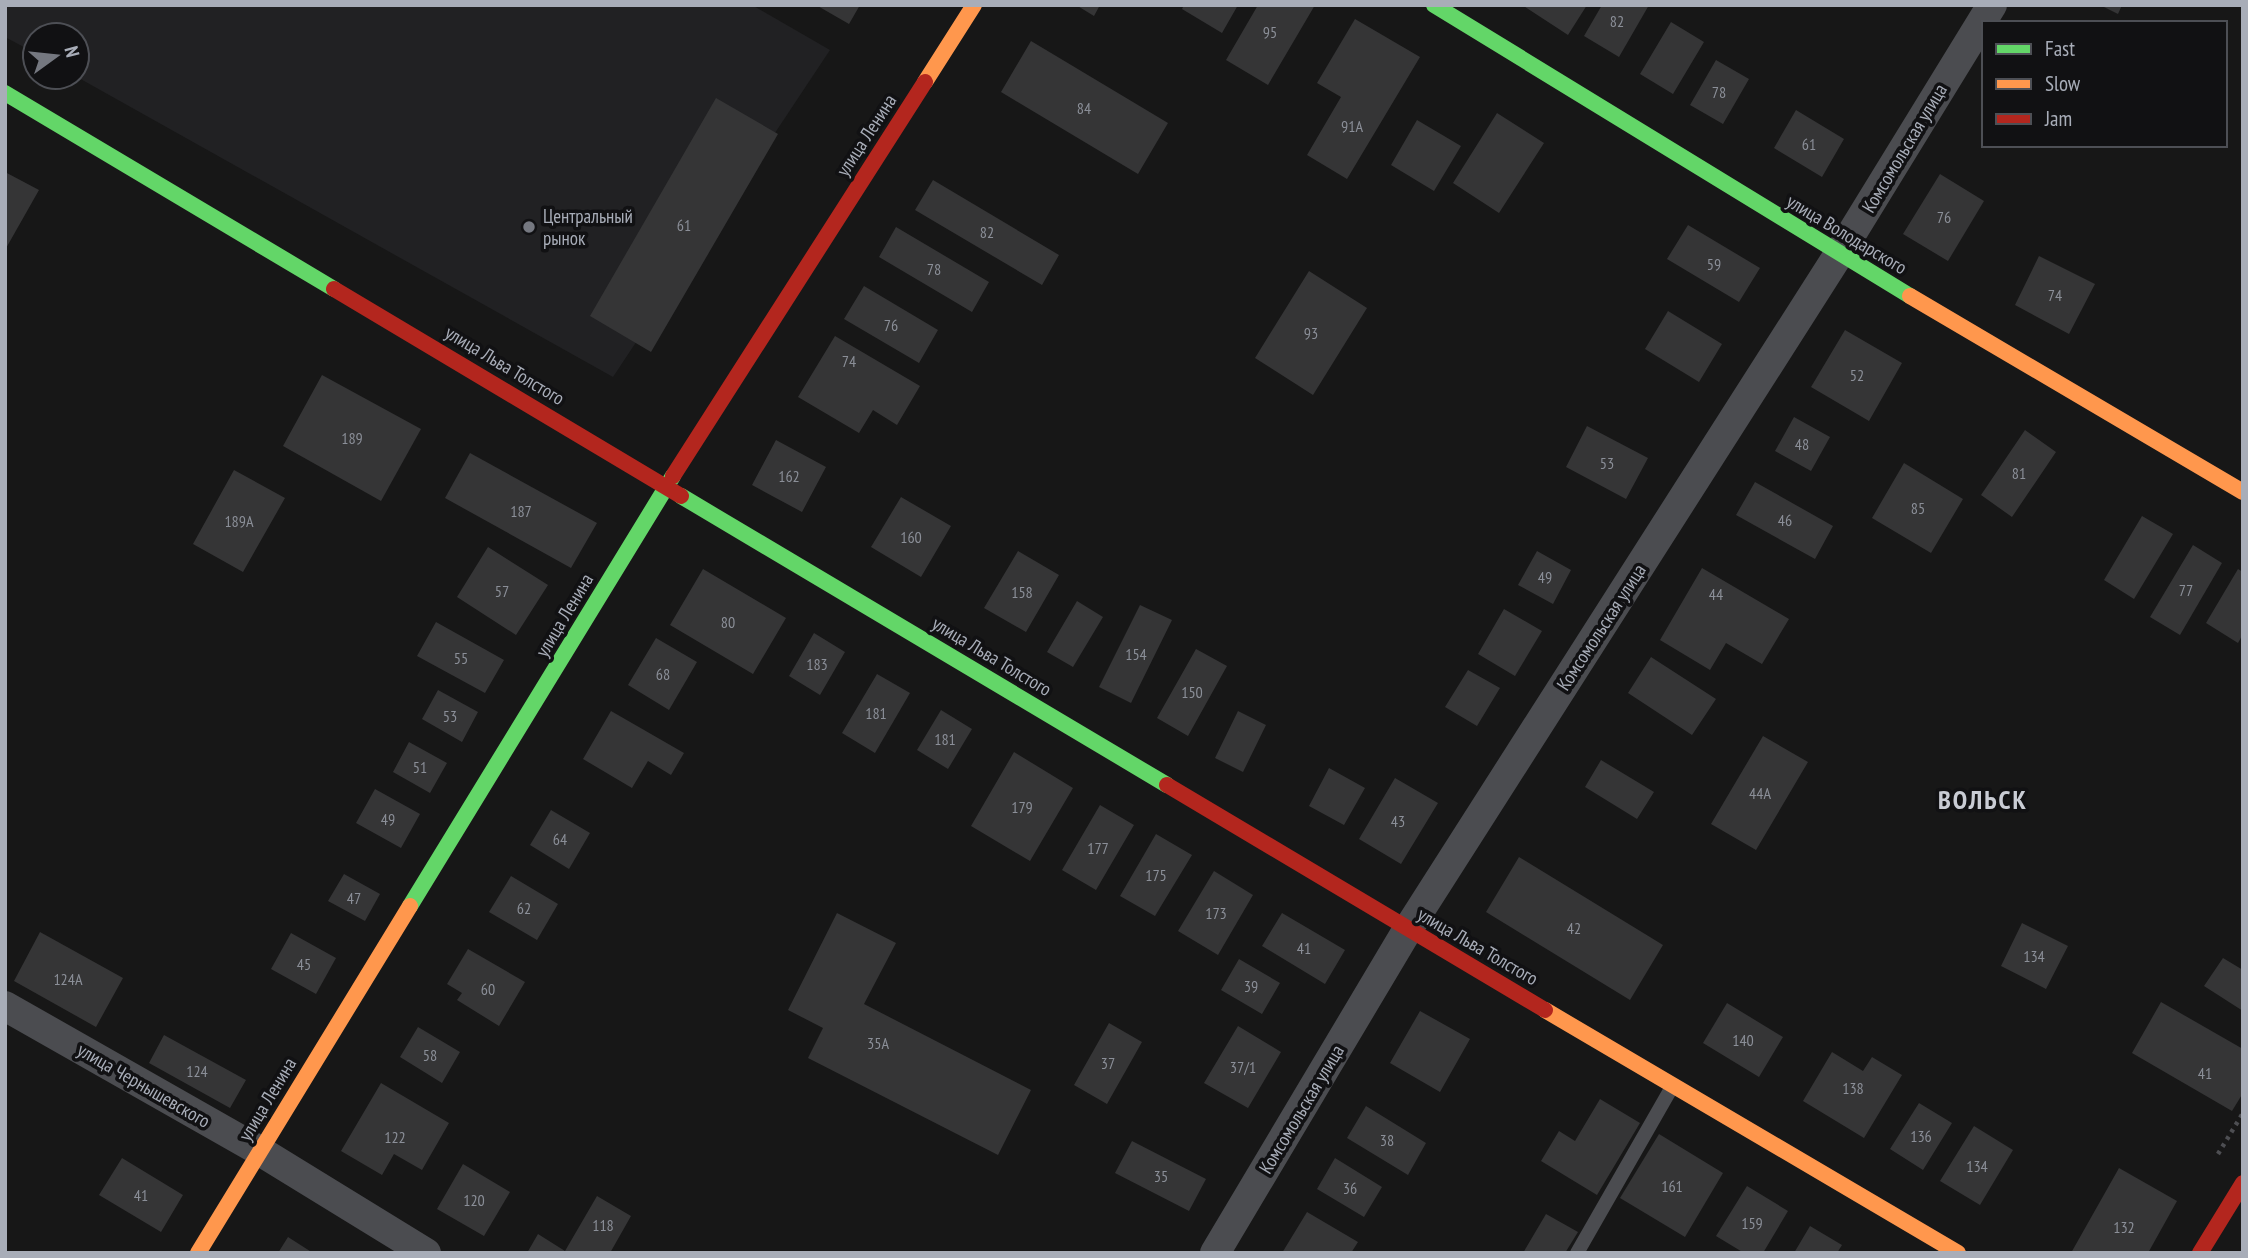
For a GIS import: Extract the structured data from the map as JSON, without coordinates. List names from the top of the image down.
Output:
{
  "streets": {
    "street": [
      "улица Ленина",
      "Комсомольская улица",
      "улица Володарского",
      "улица Льва Толстого",
      "улица Чернышевского"
    ]
  },
  "crossings": [
    ["улица Ленина", "улица Льва Толстого"],
    ["улица Ленина", "улица Чернышевского"],
    ["Комсомольская улица", "улица Володарского"],
    ["Комсомольская улица", "улица Льва Толстого"]
  ],
  "districts": ["ВОЛЬСК"],
  "places": ["Центральный рынок"],
  "house_numbers": [
    "82",
    "95",
    "78",
    "84",
    "91А",
    "61",
    "76",
    "61",
    "82",
    "59",
    "78",
    "74",
    "76",
    "93",
    "74",
    "52",
    "189",
    "48",
    "53",
    "81",
    "162",
    "85",
    "187",
    "46",
    "189А",
    "160",
    "49",
    "77",
    "57",
    "158",
    "44",
    "80",
    "154",
    "55",
    "183",
    "68",
    "150",
    "181",
    "53",
    "181",
    "51",
    "44А",
    "179",
    "49",
    "43",
    "64",
    "177",
    "175",
    "47",
    "62",
    "173",
    "42",
    "41",
    "134",
    "45",
    "124А",
    "39",
    "60",
    "140",
    "35А",
    "58",
    "37",
    "37/1",
    "124",
    "41",
    "138",
    "136",
    "122",
    "38",
    "134",
    "35",
    "161",
    "36",
    "41",
    "120",
    "159",
    "118",
    "132"
  ],
  "legend": ["Fast", "Slow", "Jam"],
  "north": "right"
}
